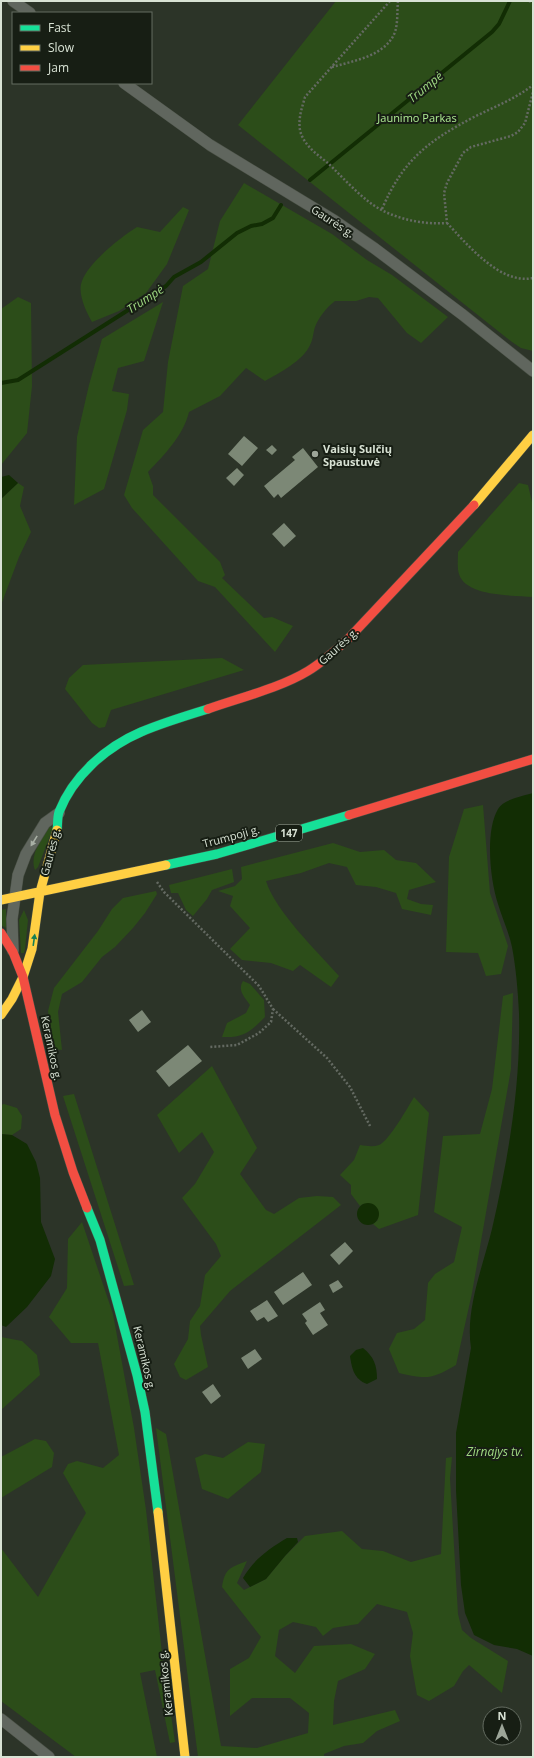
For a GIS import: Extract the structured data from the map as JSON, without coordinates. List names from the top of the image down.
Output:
{
  "streets": {
    "street": [
      "Gaurės g.",
      "147",
      "Trumpoji g.",
      "Keramikos g."
    ]
  },
  "crossings": [
    ["Gaurės g.", "Trumpoji g."],
    ["Gaurės g.", "Keramikos g."]
  ],
  "water": ["Trumpė", "Zirnajys tv."],
  "parks": ["Jaunimo Parkas"],
  "places": ["Vaisių Sulčių Spaustuvė"],
  "legend": ["Fast", "Slow", "Jam"],
  "north": "top"
}
